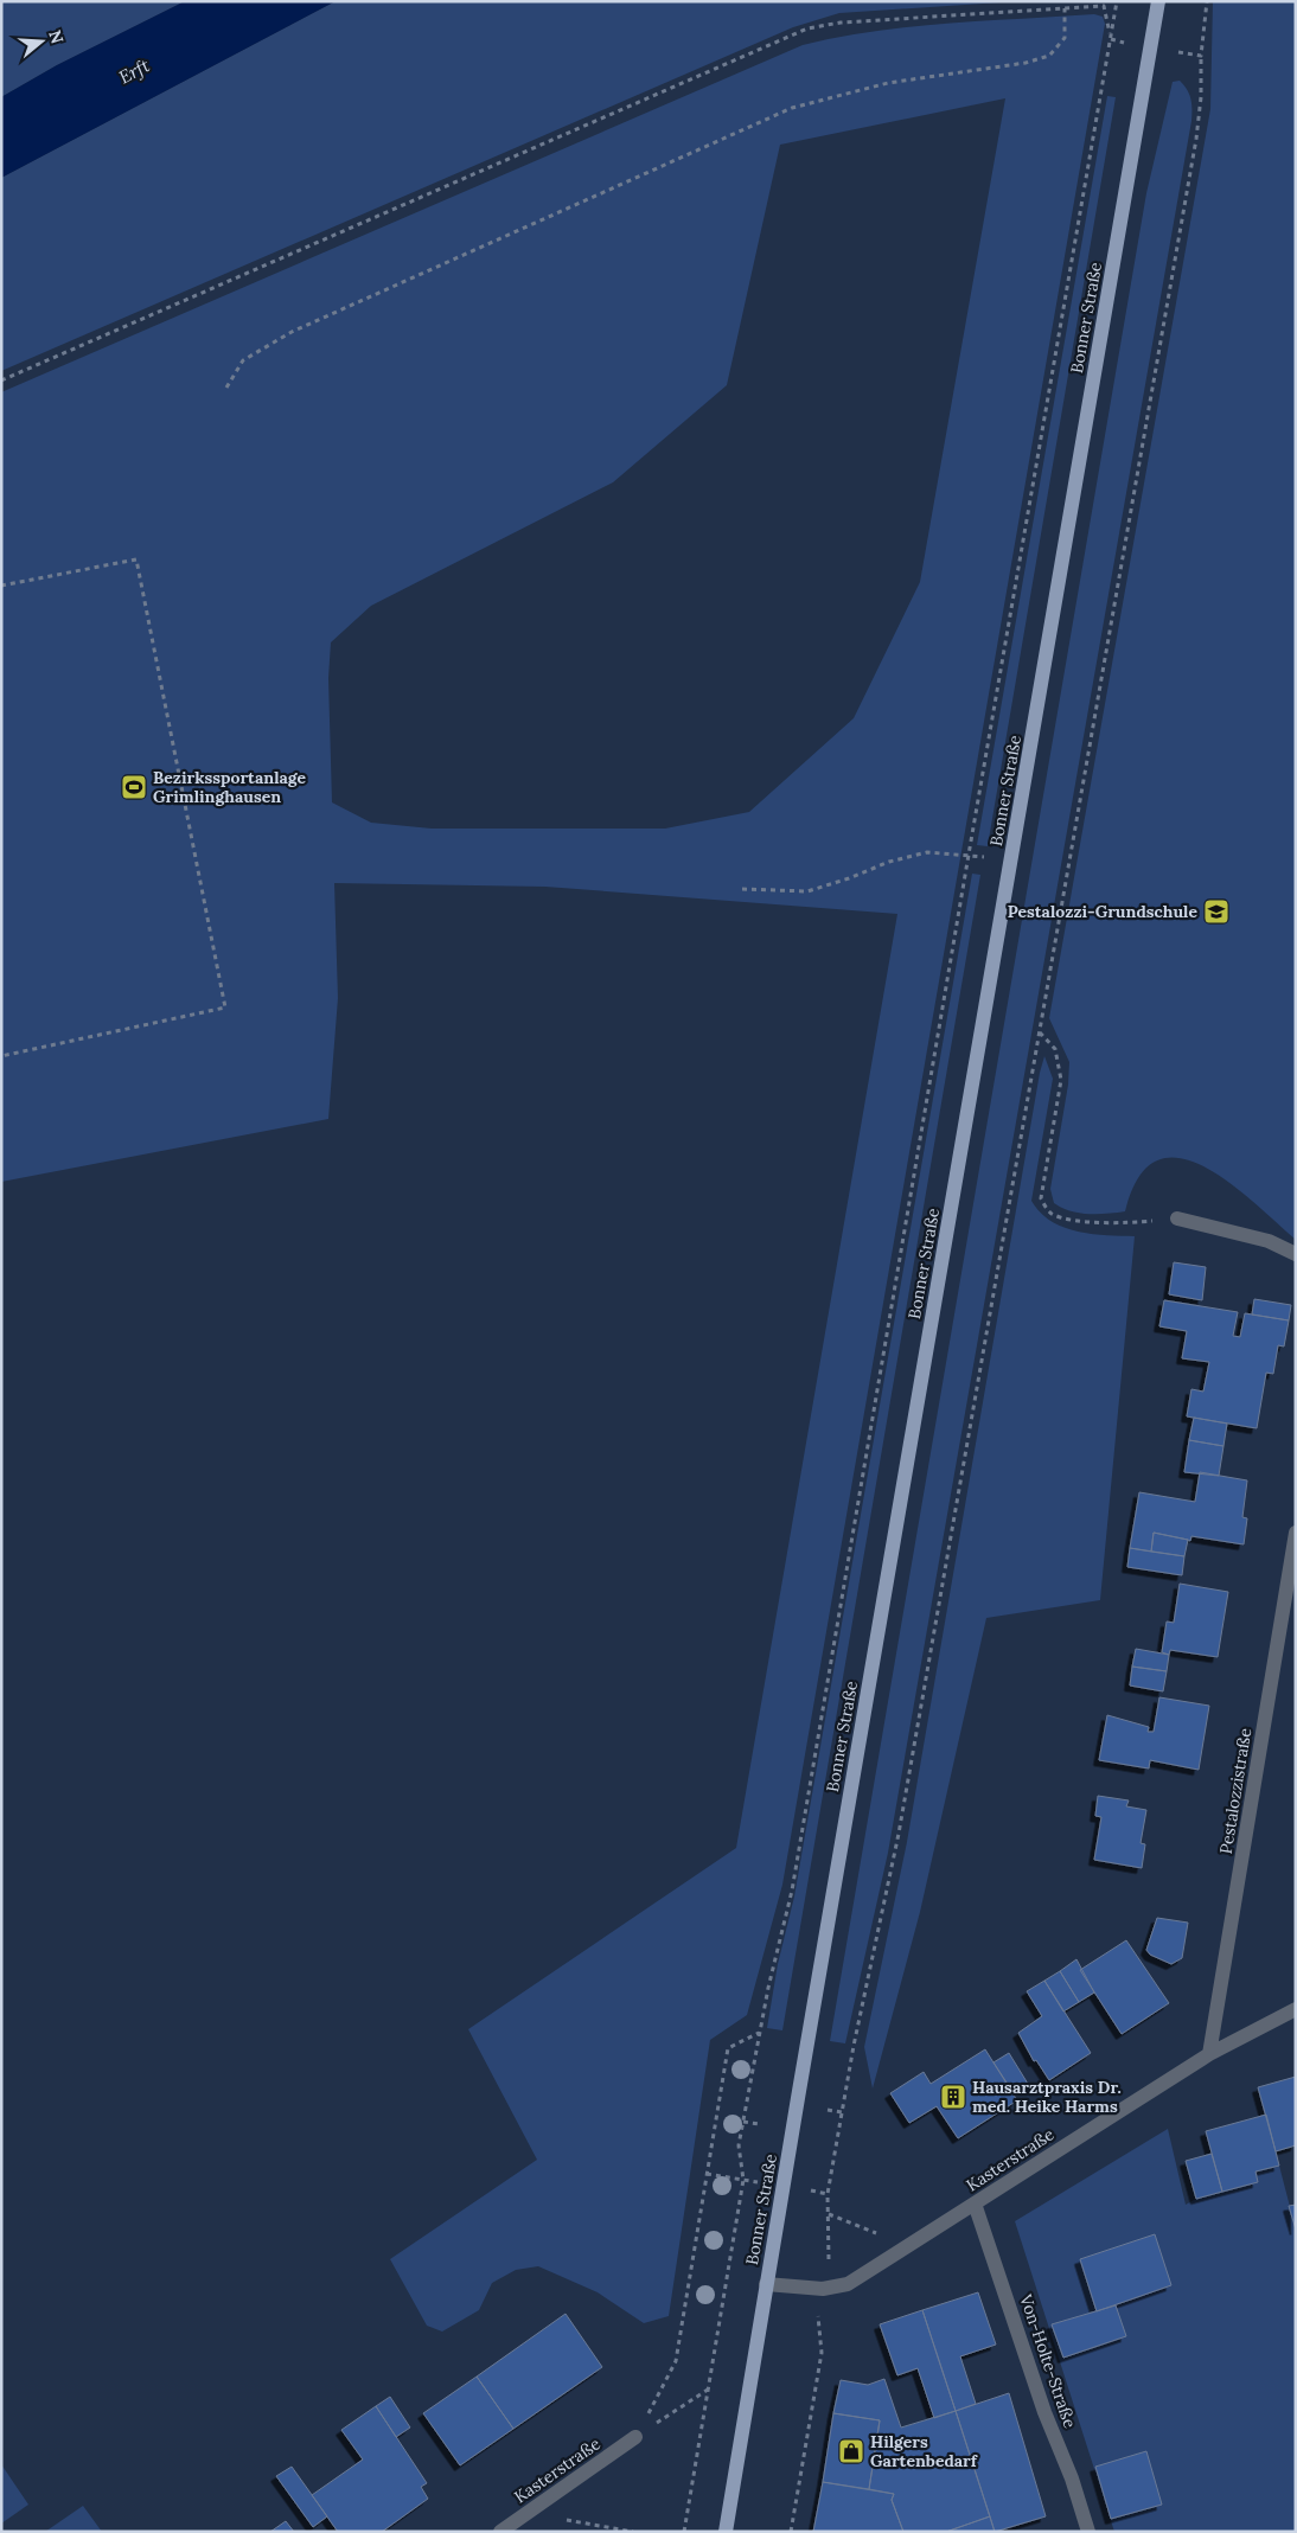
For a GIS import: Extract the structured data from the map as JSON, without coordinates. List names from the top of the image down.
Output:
{
  "streets": {
    "main road": ["Bonner Straße"],
    "street": ["Pestalozzistraße", "Kasterstraße", "Von-Holte-Straße"]
  },
  "crossings": [
    ["Bonner Straße", "Kasterstraße"],
    ["Pestalozzistraße", "Kasterstraße"],
    ["Kasterstraße", "Von-Holte-Straße"]
  ],
  "water": ["Erft"],
  "places": {
    "sports": ["Bezirkssportanlage Grimlinghausen"],
    "school or university": ["Pestalozzi-Grundschule"],
    "building": ["Hausarztpraxis Dr. med. Heike Harms"],
    "shop": ["Hilgers Gartenbedarf"]
  },
  "north": "right"
}
